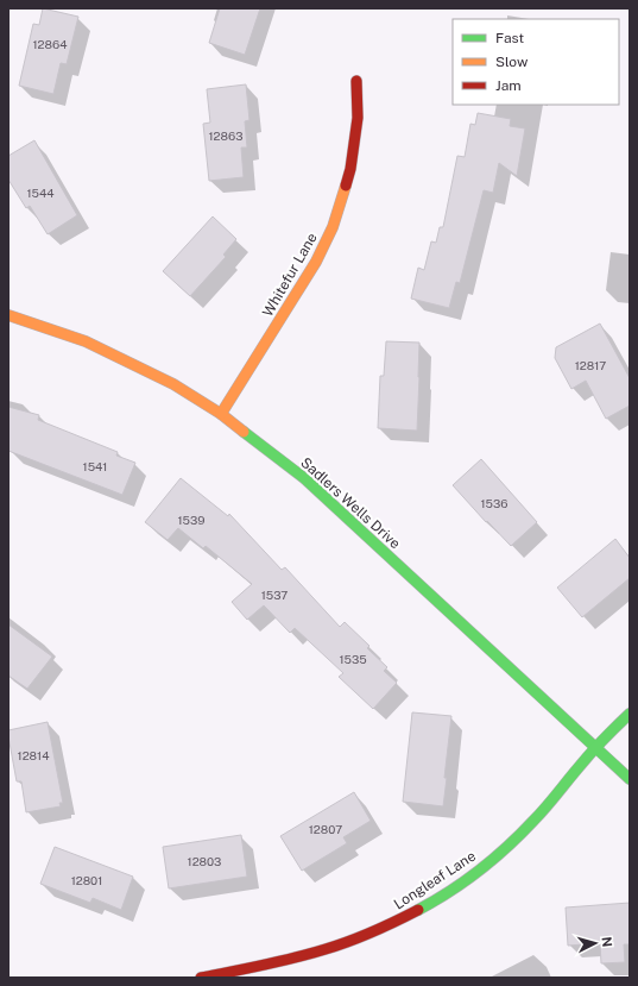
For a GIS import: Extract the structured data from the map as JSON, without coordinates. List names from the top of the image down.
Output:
{
  "streets": {
    "street": ["Whitefur Lane", "Sadlers Wells Drive", "Longleaf Lane"]
  },
  "crossings": [
    ["Whitefur Lane", "Sadlers Wells Drive"],
    ["Sadlers Wells Drive", "Longleaf Lane"]
  ],
  "house_numbers": [
    "12864",
    "12863",
    "1544",
    "12817",
    "1541",
    "1536",
    "1539",
    "1537",
    "1535",
    "12814",
    "12807",
    "12803",
    "12801"
  ],
  "legend": ["Fast", "Slow", "Jam"],
  "north": "right"
}
